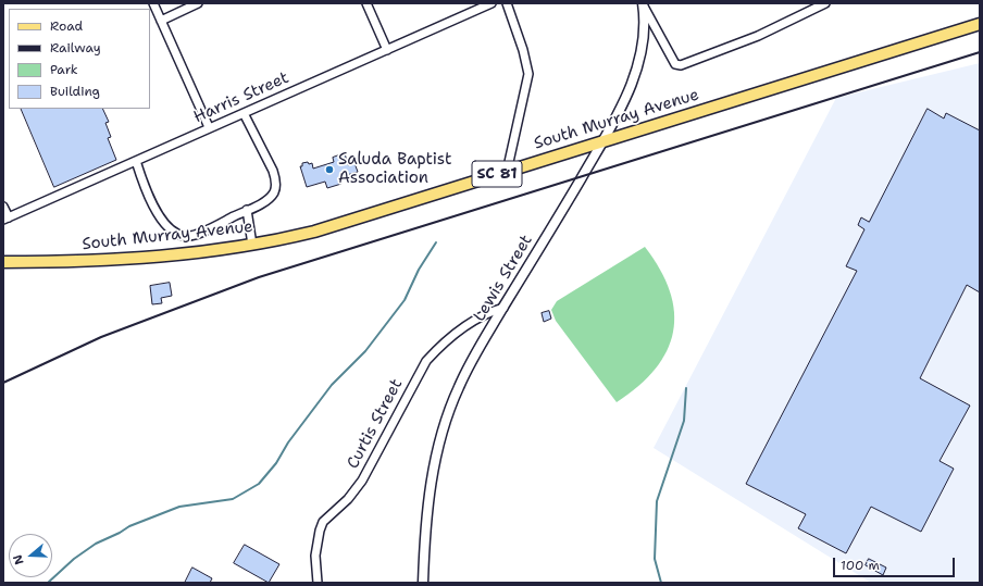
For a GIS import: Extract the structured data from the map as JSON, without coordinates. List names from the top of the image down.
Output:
{
  "streets": {
    "main road": ["South Murray Avenue", "SC 81"],
    "street": ["Harris Street", "Lewis Street", "Curtis Street"]
  },
  "crossings": [
    ["South Murray Avenue", "Lewis Street"],
    ["Lewis Street", "Curtis Street"]
  ],
  "places": ["Saluda Baptist Association"],
  "legend": [
    "Road",
    "Railway",
    "Park",
    "Building"
  ],
  "scale_bar": "100 m",
  "north": "left"
}
